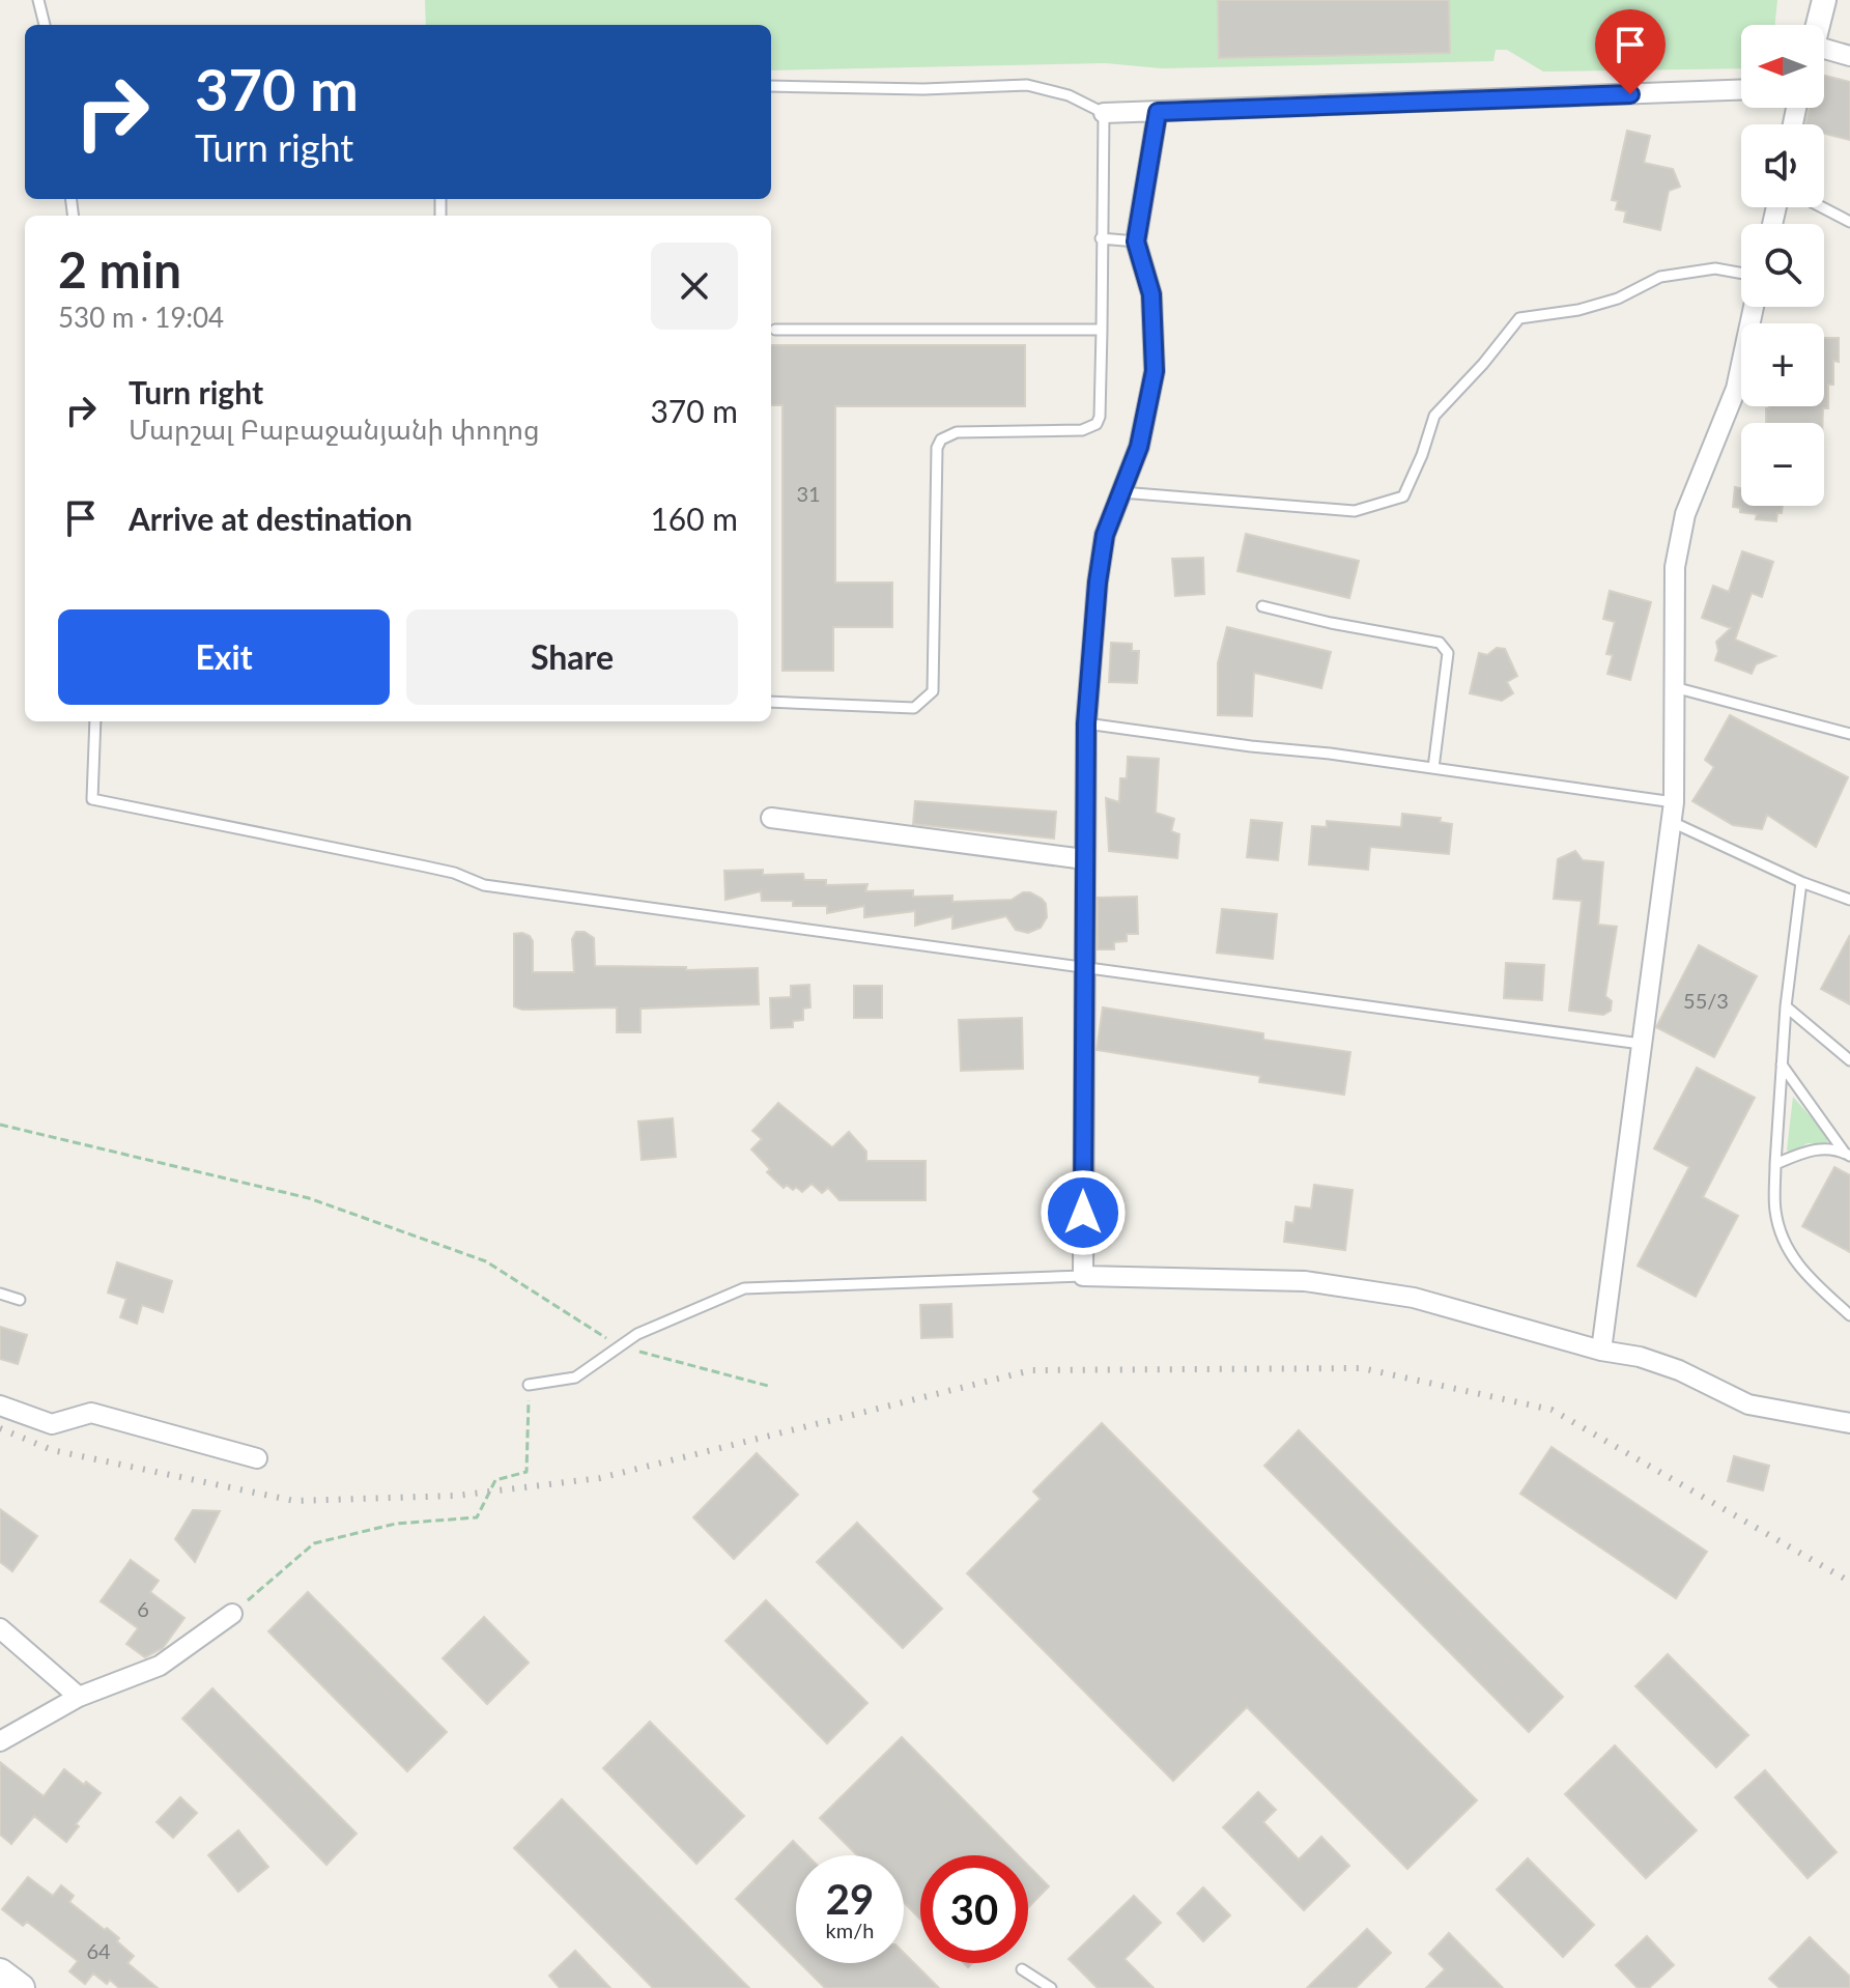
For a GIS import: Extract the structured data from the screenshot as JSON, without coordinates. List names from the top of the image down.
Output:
{
  "house_numbers": [
    "31",
    "55/3",
    "6",
    "64"
  ],
  "north": "left",
  "page": {
    "map_buttons": ["+", "−"],
    "turn": ["370 m", "Turn right"],
    "heading": ["2 min", "530 m · 19:04"],
    "list": [
      {
        "name": "Turn right",
        "note": "Մարշալ Բաբաջանյանի փողոց",
        "value": "370 m"
      },
      {
        "name": "Arrive at destination",
        "value": "160 m"
      }
    ],
    "buttons": ["Exit", "Share"],
    "speed": "29 km/h",
    "limit": "30"
  }
}
